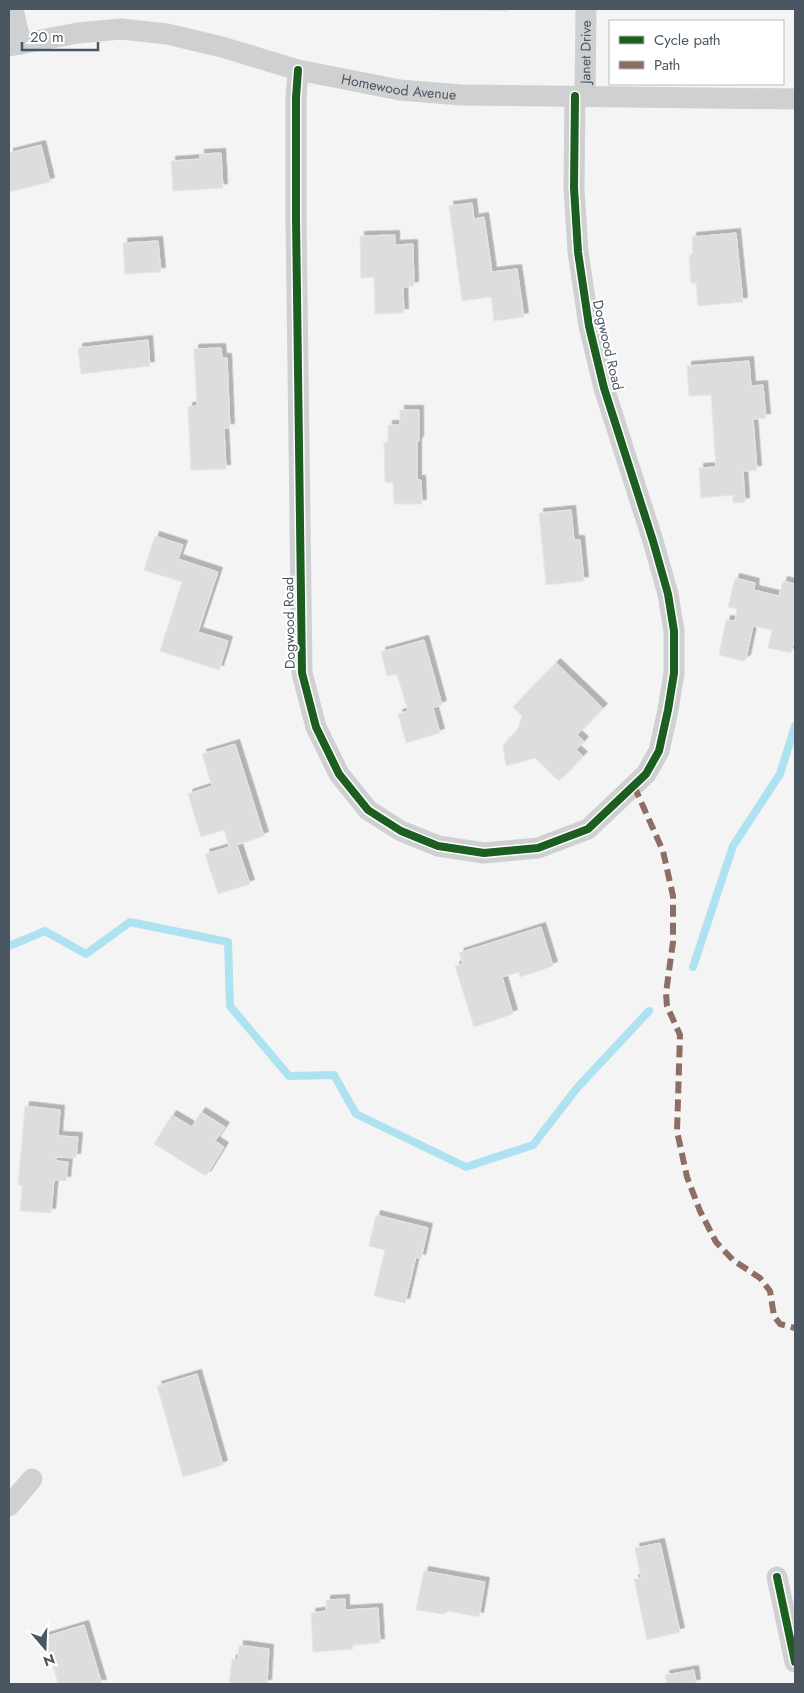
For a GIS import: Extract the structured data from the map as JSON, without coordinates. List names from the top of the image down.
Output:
{
  "streets": {
    "street": ["Janet Drive", "Homewood Avenue", "Dogwood Road"]
  },
  "crossings": [
    ["Janet Drive", "Homewood Avenue"],
    ["Janet Drive", "Dogwood Road"],
    ["Homewood Avenue", "Dogwood Road"]
  ],
  "legend": ["Cycle path", "Path"],
  "scale_bar": "20 m",
  "north": "bottom"
}
